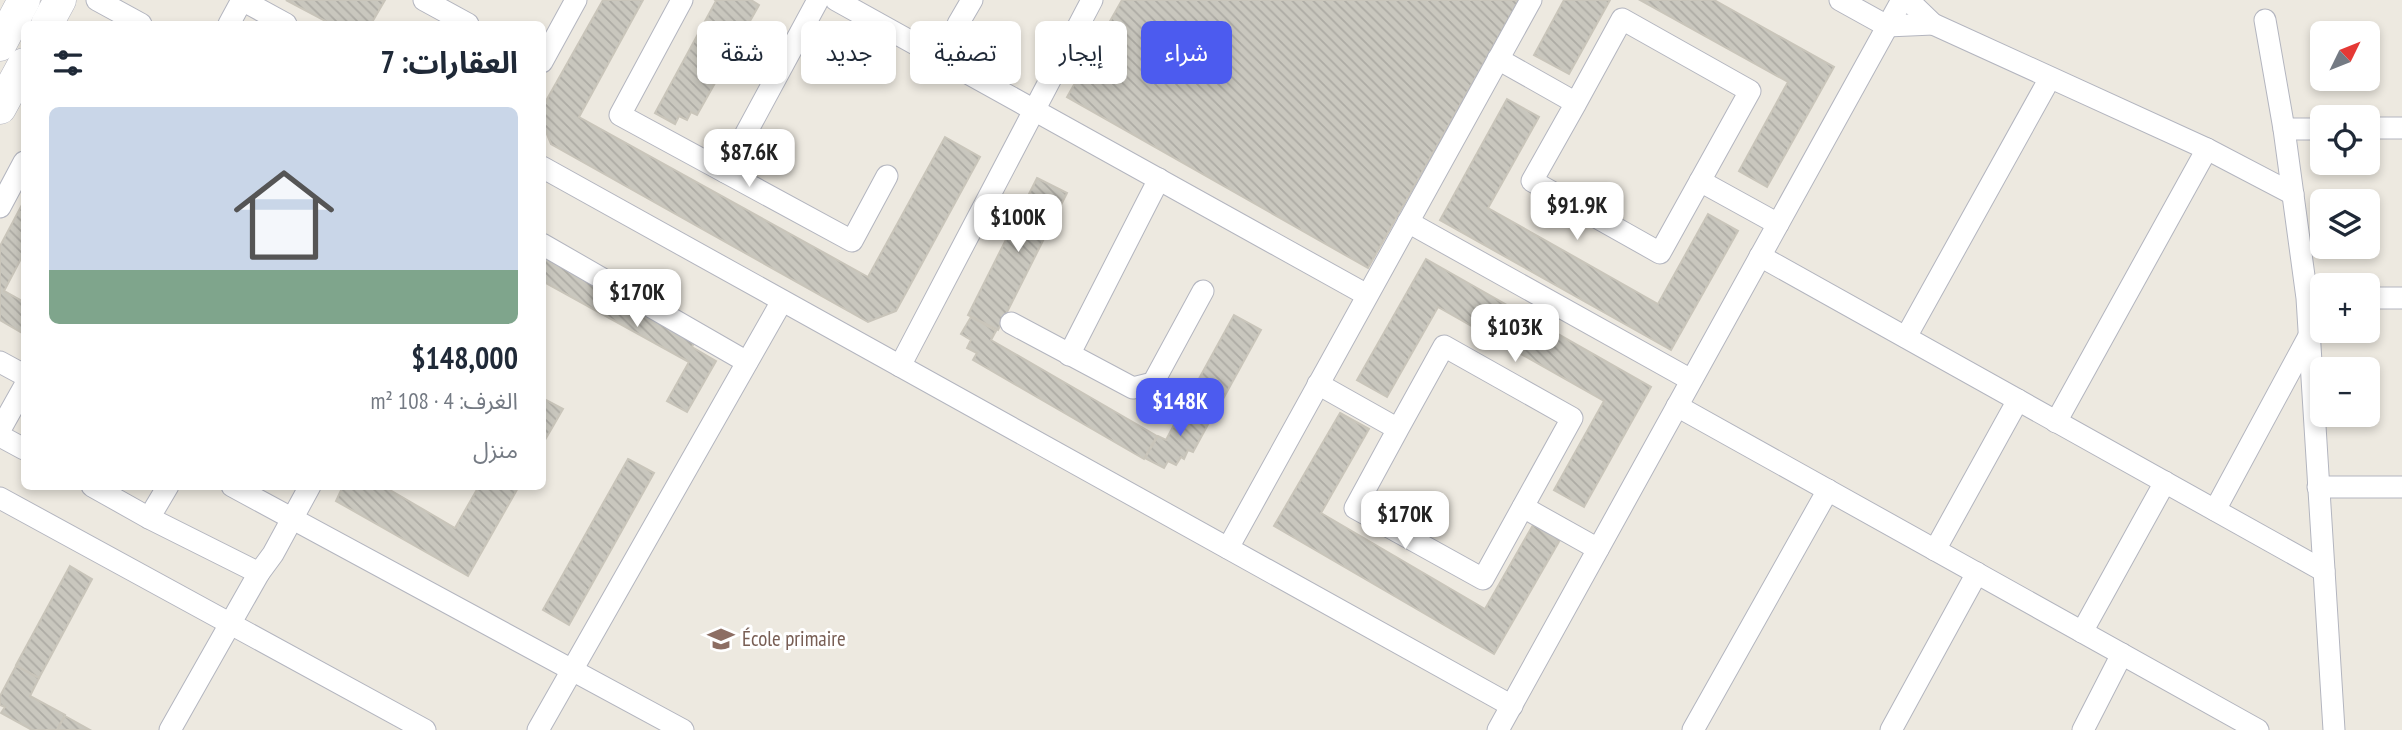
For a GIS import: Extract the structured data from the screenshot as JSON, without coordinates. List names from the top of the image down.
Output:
{
  "places": {
    "school or university": ["École primaire"]
  },
  "north": "top right",
  "page": {
    "map_buttons": ["+", "−"],
    "chip": [
      "شراء",
      "إيجار",
      "تصفية",
      "جديد",
      "شقة"
    ],
    "heading": "العقارات: 7",
    "list": [
      {
        "name": "$148,000",
        "note": "الغرف: 4 · 108 m² · منزل"
      }
    ],
    "price": [
      "$87.6K",
      "$91.9K",
      "$100K",
      "$170K",
      "$103K",
      "$148K",
      "$170K"
    ]
  }
}
